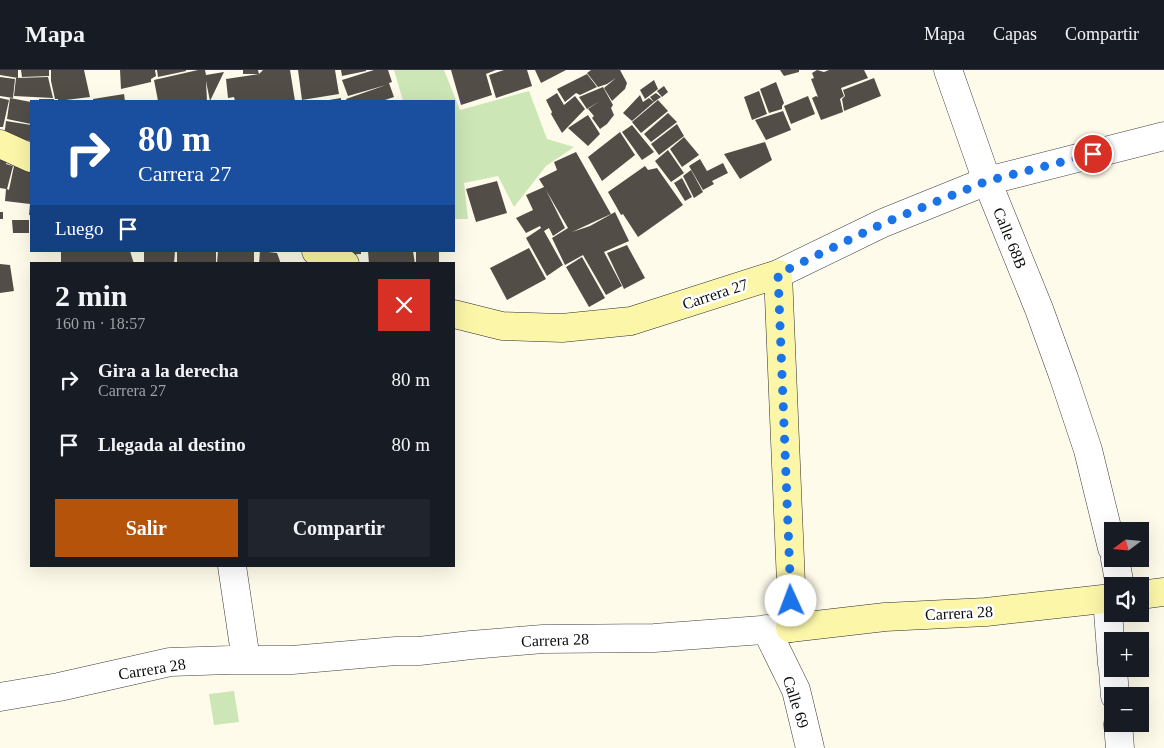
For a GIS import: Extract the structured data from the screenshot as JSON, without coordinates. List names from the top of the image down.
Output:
{
  "streets": {
    "street": [
      "Calle 68B",
      "Carrera 27",
      "Carrera 28",
      "Calle 69"
    ]
  },
  "crossings": [
    ["Calle 68B", "Carrera 27"],
    ["Carrera 28", "Calle 69"]
  ],
  "north": "left",
  "page": {
    "header": "Mapa",
    "nav": ["Mapa", "Capas", "Compartir"],
    "turn": ["80 m", "Carrera 27"],
    "then": "Luego",
    "heading": ["2 min", "160 m · 18:57"],
    "list": [
      {
        "name": "Gira a la derecha",
        "note": "Carrera 27",
        "value": "80 m"
      },
      {
        "name": "Llegada al destino",
        "value": "80 m"
      }
    ],
    "buttons": ["Salir", "Compartir"],
    "map_buttons": ["+", "−"]
  }
}
